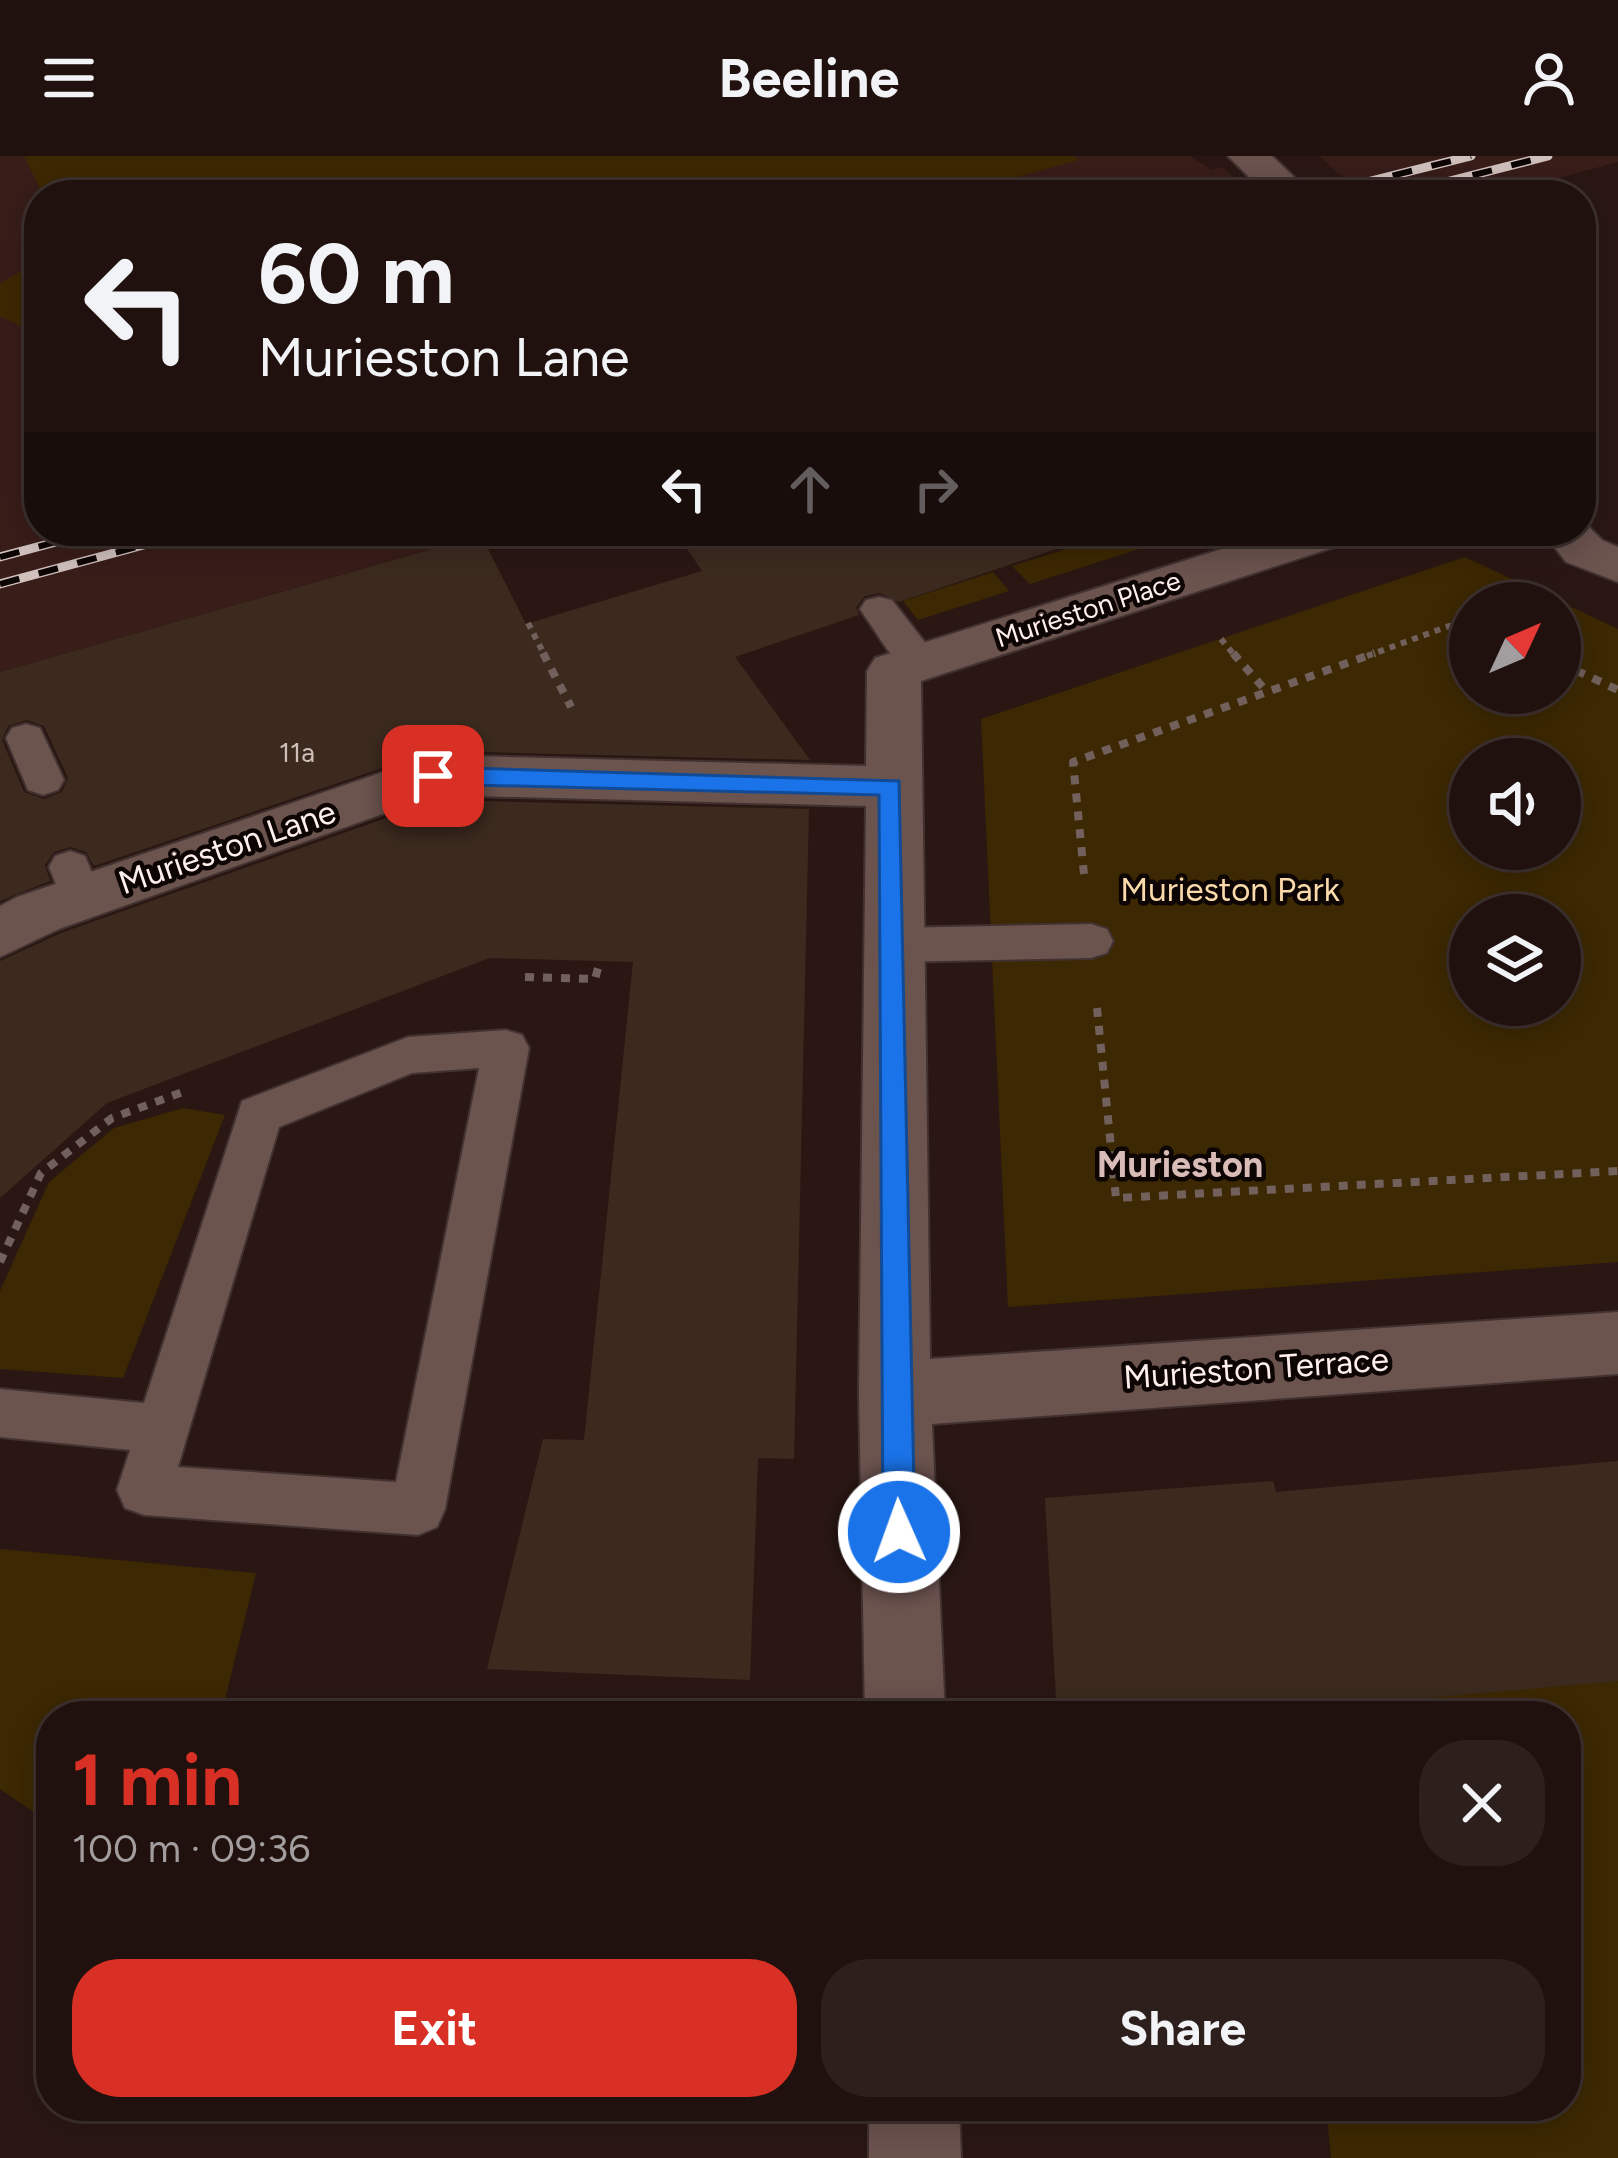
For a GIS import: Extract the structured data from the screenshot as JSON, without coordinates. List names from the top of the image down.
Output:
{
  "streets": {
    "street": ["Murieston Place", "Murieston Lane", "Murieston Terrace"]
  },
  "districts": ["Murieston"],
  "parks": ["Murieston Park"],
  "house_numbers": ["11a"],
  "north": "top right",
  "page": {
    "header": "Beeline",
    "turn": ["60 m", "Murieston Lane"],
    "heading": ["1 min", "100 m · 09:36"],
    "buttons": ["Exit", "Share"]
  }
}
